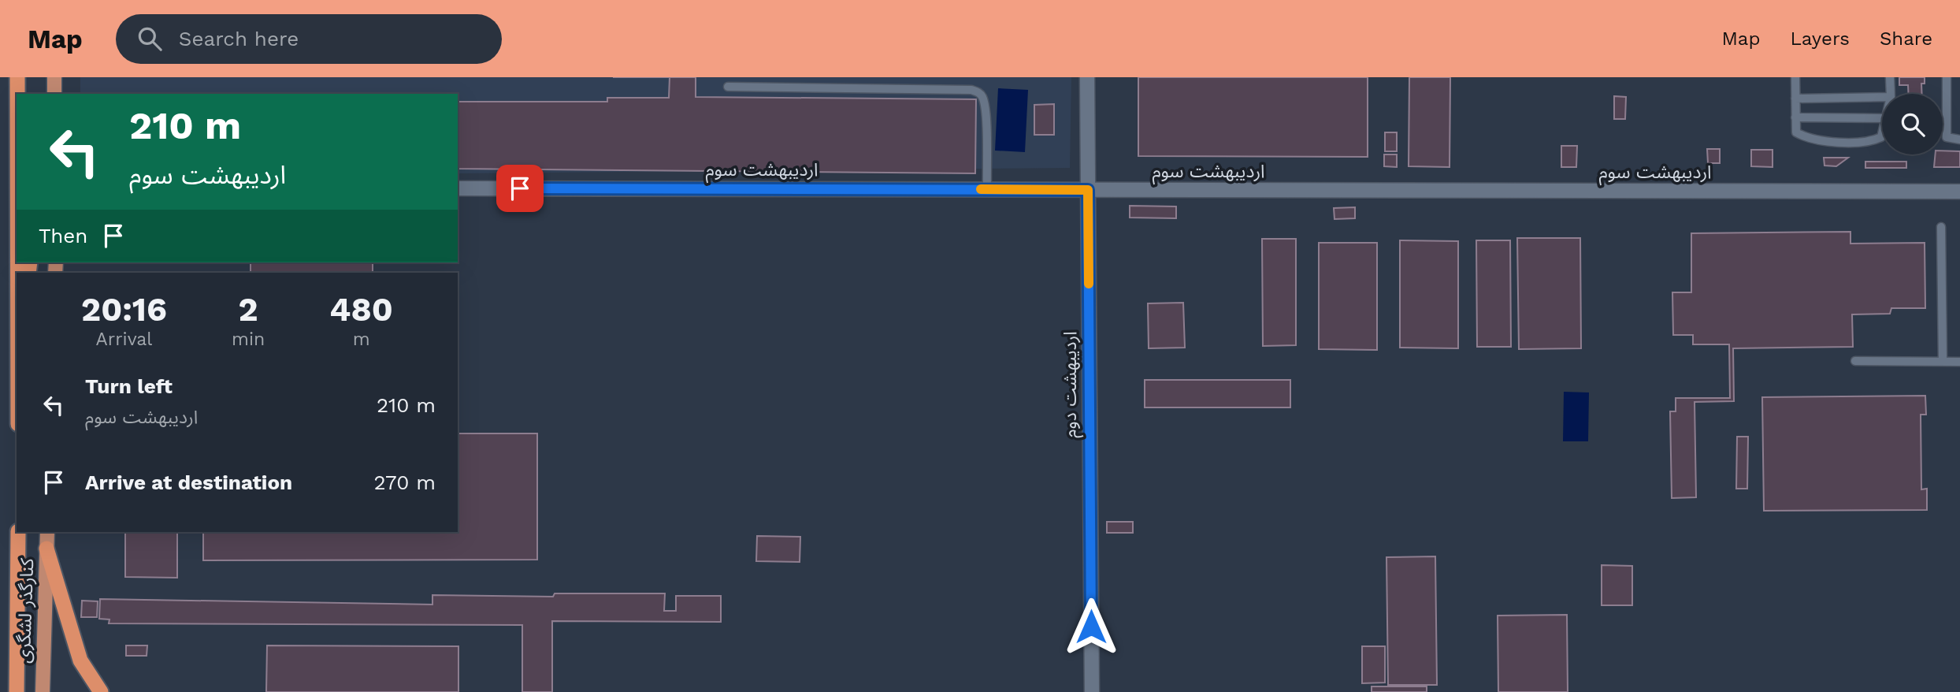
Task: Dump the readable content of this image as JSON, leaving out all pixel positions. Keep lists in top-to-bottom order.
{
  "streets": {
    "main road": ["کنارگذر لشگری"],
    "street": ["اردیبهشت سوم", "اردیبهشت دوم"]
  },
  "crossings": [
    ["اردیبهشت سوم", "اردیبهشت دوم"]
  ],
  "page": {
    "header": "Map",
    "search": "Search here",
    "nav": ["Map", "Layers", "Share"],
    "turn": ["210 m", "اردیبهشت سوم"],
    "then": "Then",
    "eta": [
      "20:16",
      "Arrival",
      "2",
      "min",
      "480",
      "m"
    ],
    "list": [
      {
        "name": "Turn left",
        "note": "اردیبهشت سوم",
        "value": "210 m"
      },
      {
        "name": "Arrive at destination",
        "value": "270 m"
      }
    ]
  }
}
